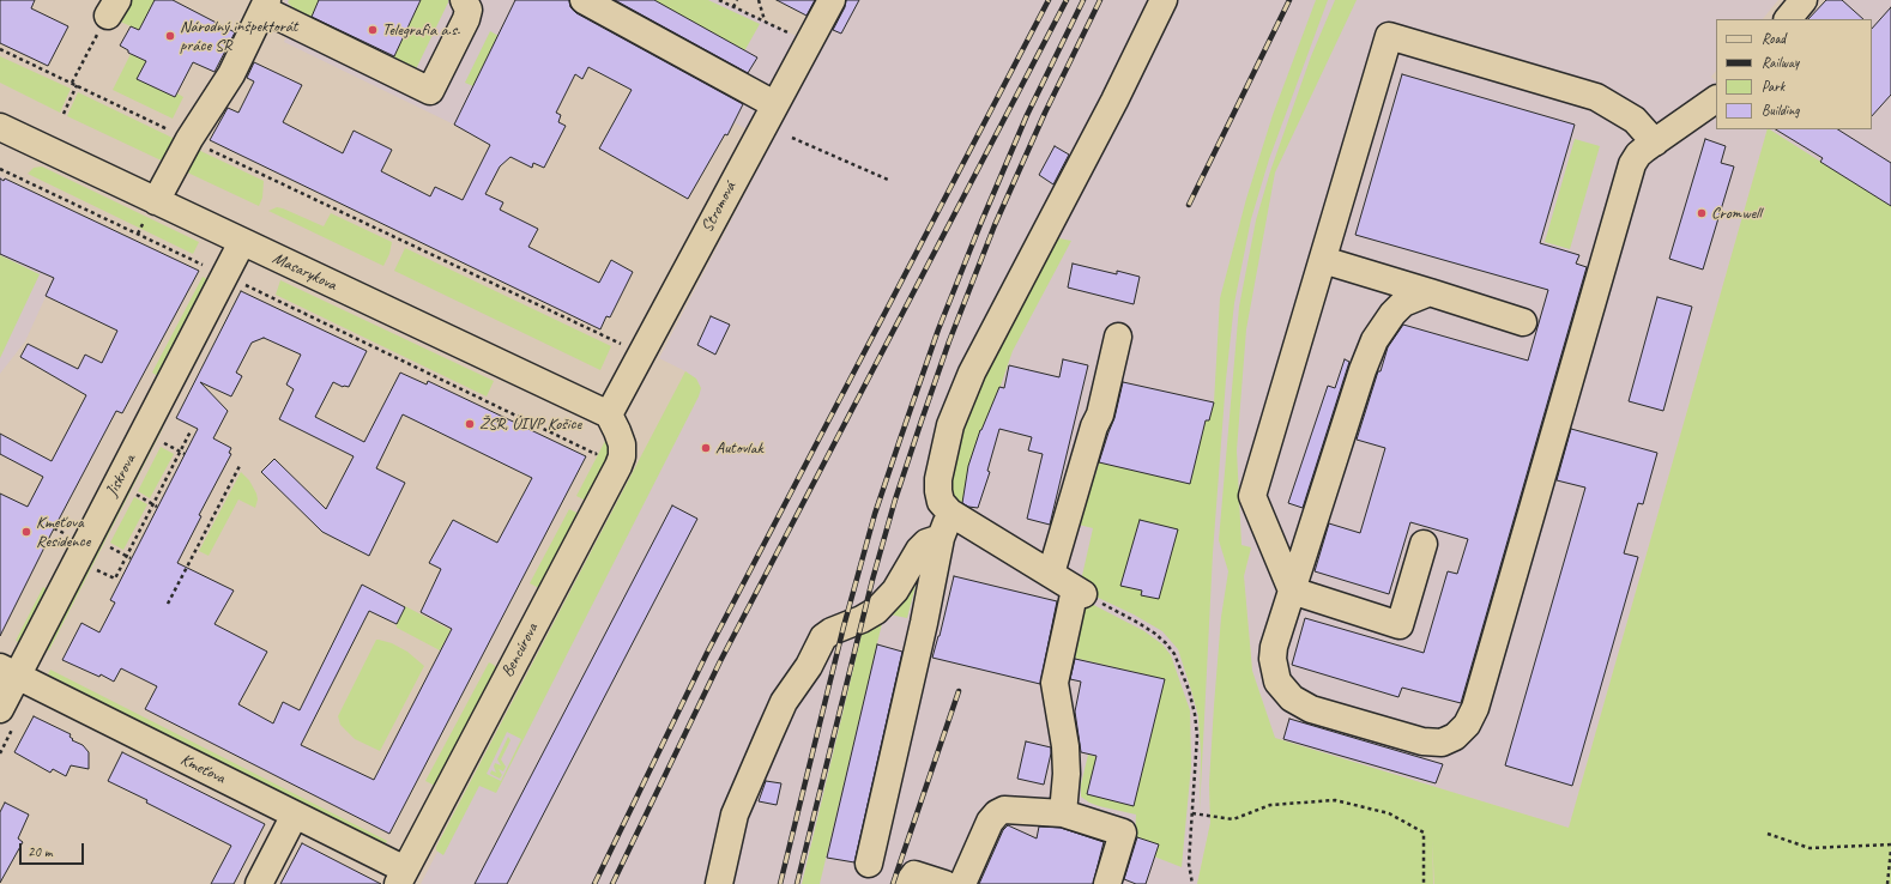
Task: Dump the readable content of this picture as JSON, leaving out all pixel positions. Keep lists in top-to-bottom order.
{
  "streets": {
    "street": [
      "Stromová",
      "Masarykova",
      "Jiskrova",
      "Bencúrova",
      "Kmeťova"
    ]
  },
  "crossings": [
    ["Stromová", "Masarykova"],
    ["Stromová", "Bencúrova"],
    ["Masarykova", "Jiskrova"],
    ["Masarykova", "Bencúrova"],
    ["Jiskrova", "Kmeťova"],
    ["Bencúrova", "Kmeťova"]
  ],
  "places": [
    "Telegrafia a.s.",
    "Národný inšpektorát práce SR",
    "Cromwell",
    "ŽSR, ÚIVP Košice",
    "Autovlak",
    "Kmeťova Residence"
  ],
  "legend": [
    "Road",
    "Railway",
    "Park",
    "Building"
  ],
  "scale_bar": "20 m"
}
